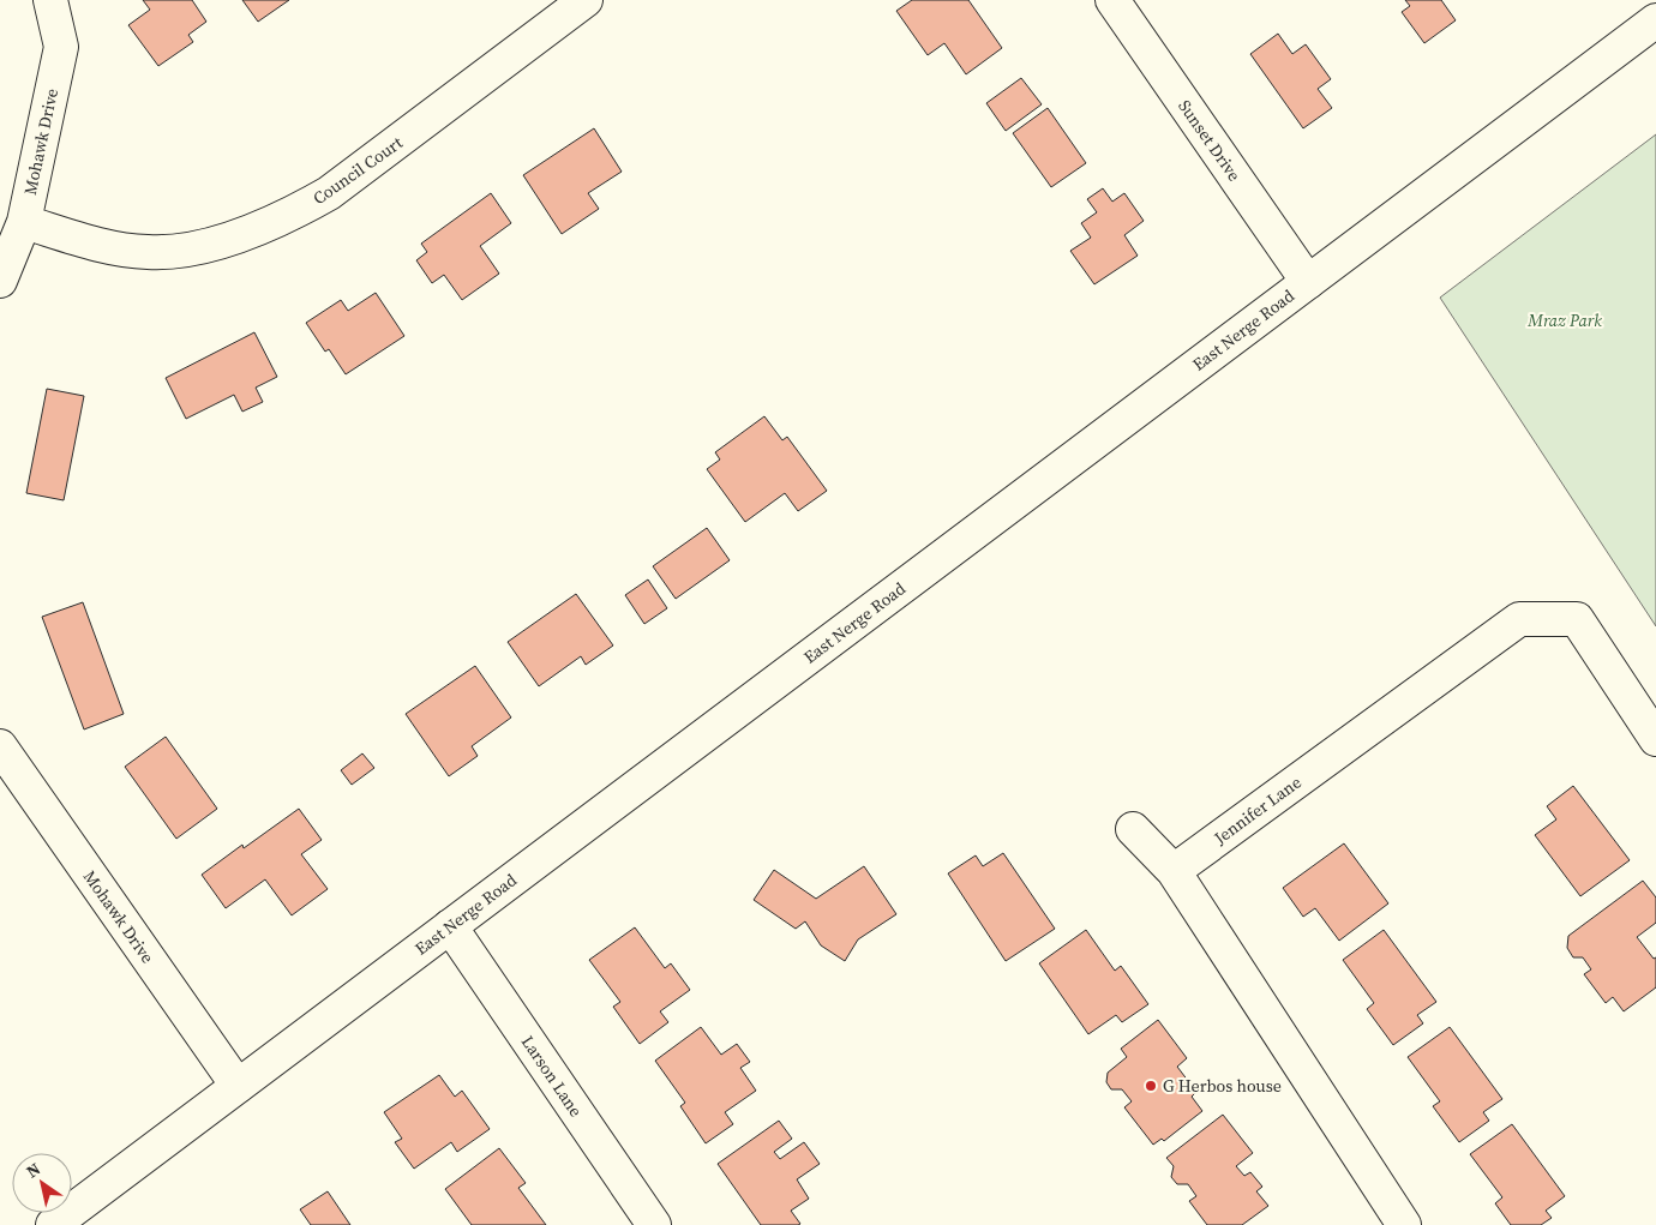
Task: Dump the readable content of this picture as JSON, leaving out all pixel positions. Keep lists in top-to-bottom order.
{
  "streets": {
    "street": [
      "Sunset Drive",
      "Mohawk Drive",
      "Council Court",
      "East Nerge Road",
      "Jennifer Lane",
      "Larson Lane"
    ]
  },
  "crossings": [
    ["Sunset Drive", "East Nerge Road"],
    ["Mohawk Drive", "Council Court"],
    ["Mohawk Drive", "East Nerge Road"],
    ["East Nerge Road", "Larson Lane"]
  ],
  "parks": ["Mraz Park"],
  "places": ["G Herbos house"],
  "north": "top left"
}
